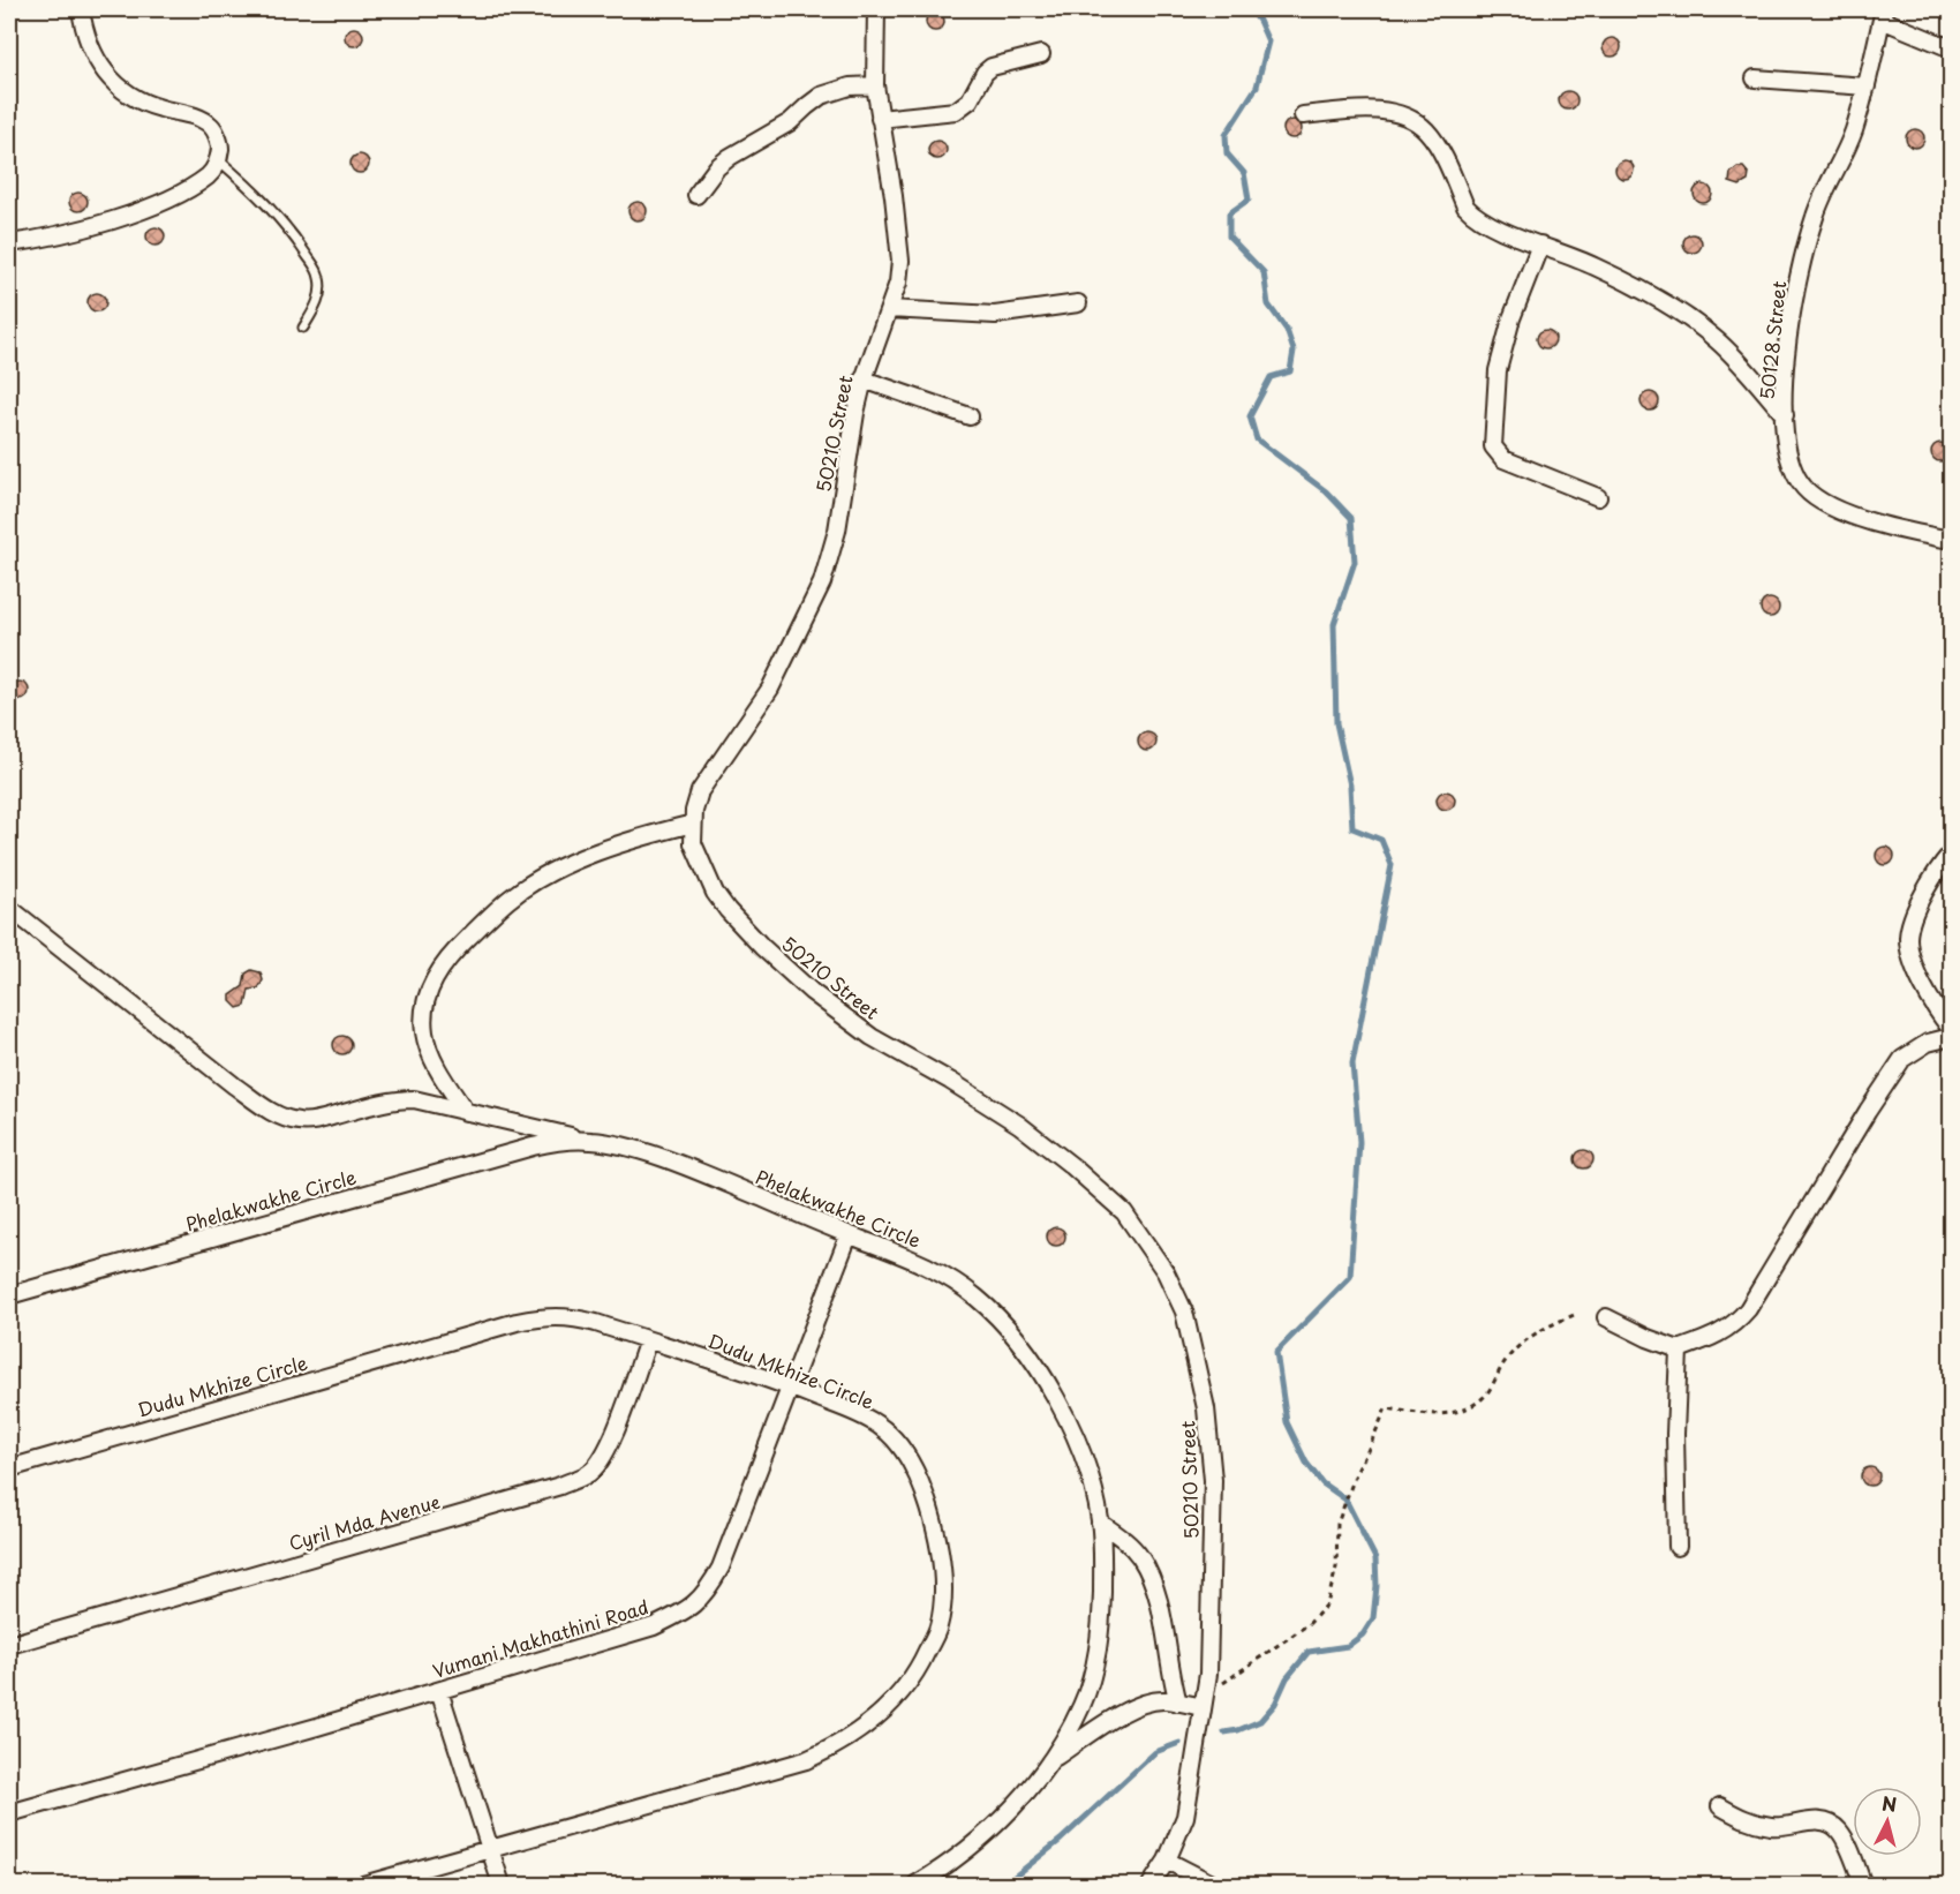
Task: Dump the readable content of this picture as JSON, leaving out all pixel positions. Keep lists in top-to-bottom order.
{
  "streets": {
    "street": [
      "50128 Street",
      "50210 Street",
      "Phelakwakhe Circle",
      "Dudu Mkhize Circle",
      "Cyril Mda Avenue",
      "Vumani Makhathini Road"
    ]
  },
  "crossings": [
    ["Phelakwakhe Circle", "Vumani Makhathini Road"],
    ["Dudu Mkhize Circle", "Cyril Mda Avenue"],
    ["Dudu Mkhize Circle", "Vumani Makhathini Road"]
  ],
  "north": "top"
}
